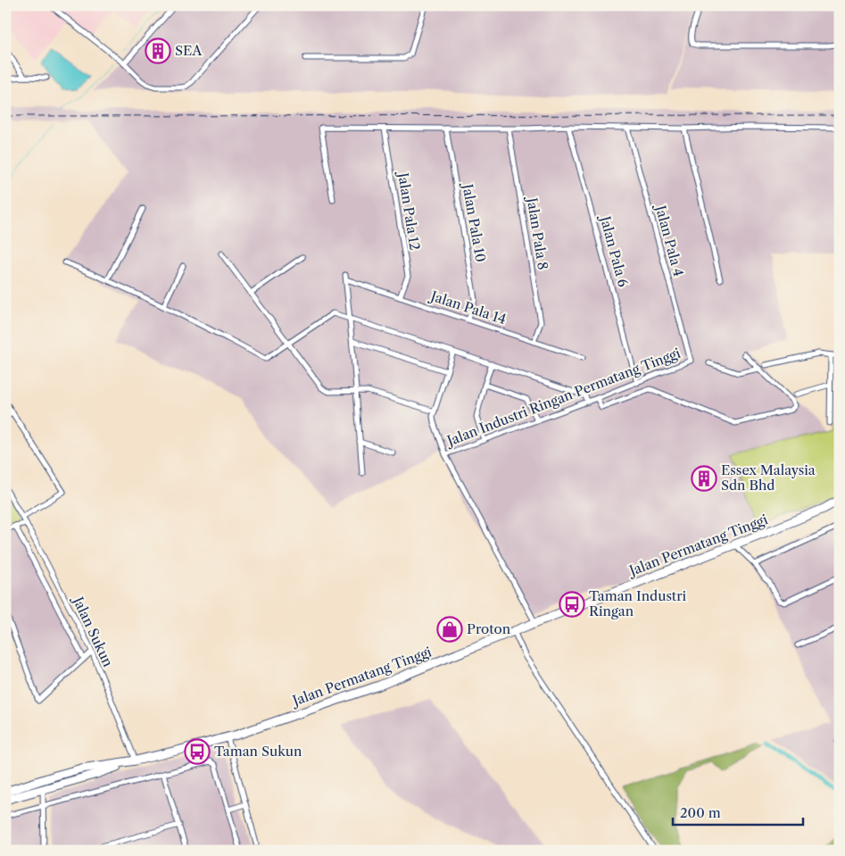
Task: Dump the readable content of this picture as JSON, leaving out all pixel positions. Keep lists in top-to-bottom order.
{
  "streets": {
    "highway": ["Jalan Permatang Tinggi"],
    "street": [
      "Jalan Pala 12",
      "Jalan Pala 10",
      "Jalan Pala 8",
      "Jalan Pala 4",
      "Jalan Pala 6",
      "Jalan Pala 14",
      "Jalan Industri Ringan Permatang Tinggi",
      "Jalan Sukun"
    ]
  },
  "crossings": [
    ["Jalan Pala 12", "Jalan Pala 14"],
    ["Jalan Pala 10", "Jalan Pala 14"],
    ["Jalan Pala 8", "Jalan Pala 14"],
    ["Jalan Pala 4", "Jalan Industri Ringan Permatang Tinggi"],
    ["Jalan Pala 6", "Jalan Industri Ringan Permatang Tinggi"],
    ["Jalan Permatang Tinggi", "Jalan Sukun"]
  ],
  "places": {
    "building": ["SEA", "Essex Malaysia Sdn Bhd"],
    "bus stop": ["Taman Industri Ringan", "Taman Sukun"],
    "shop": ["Proton"]
  },
  "scale_bar": "200 m"
}
